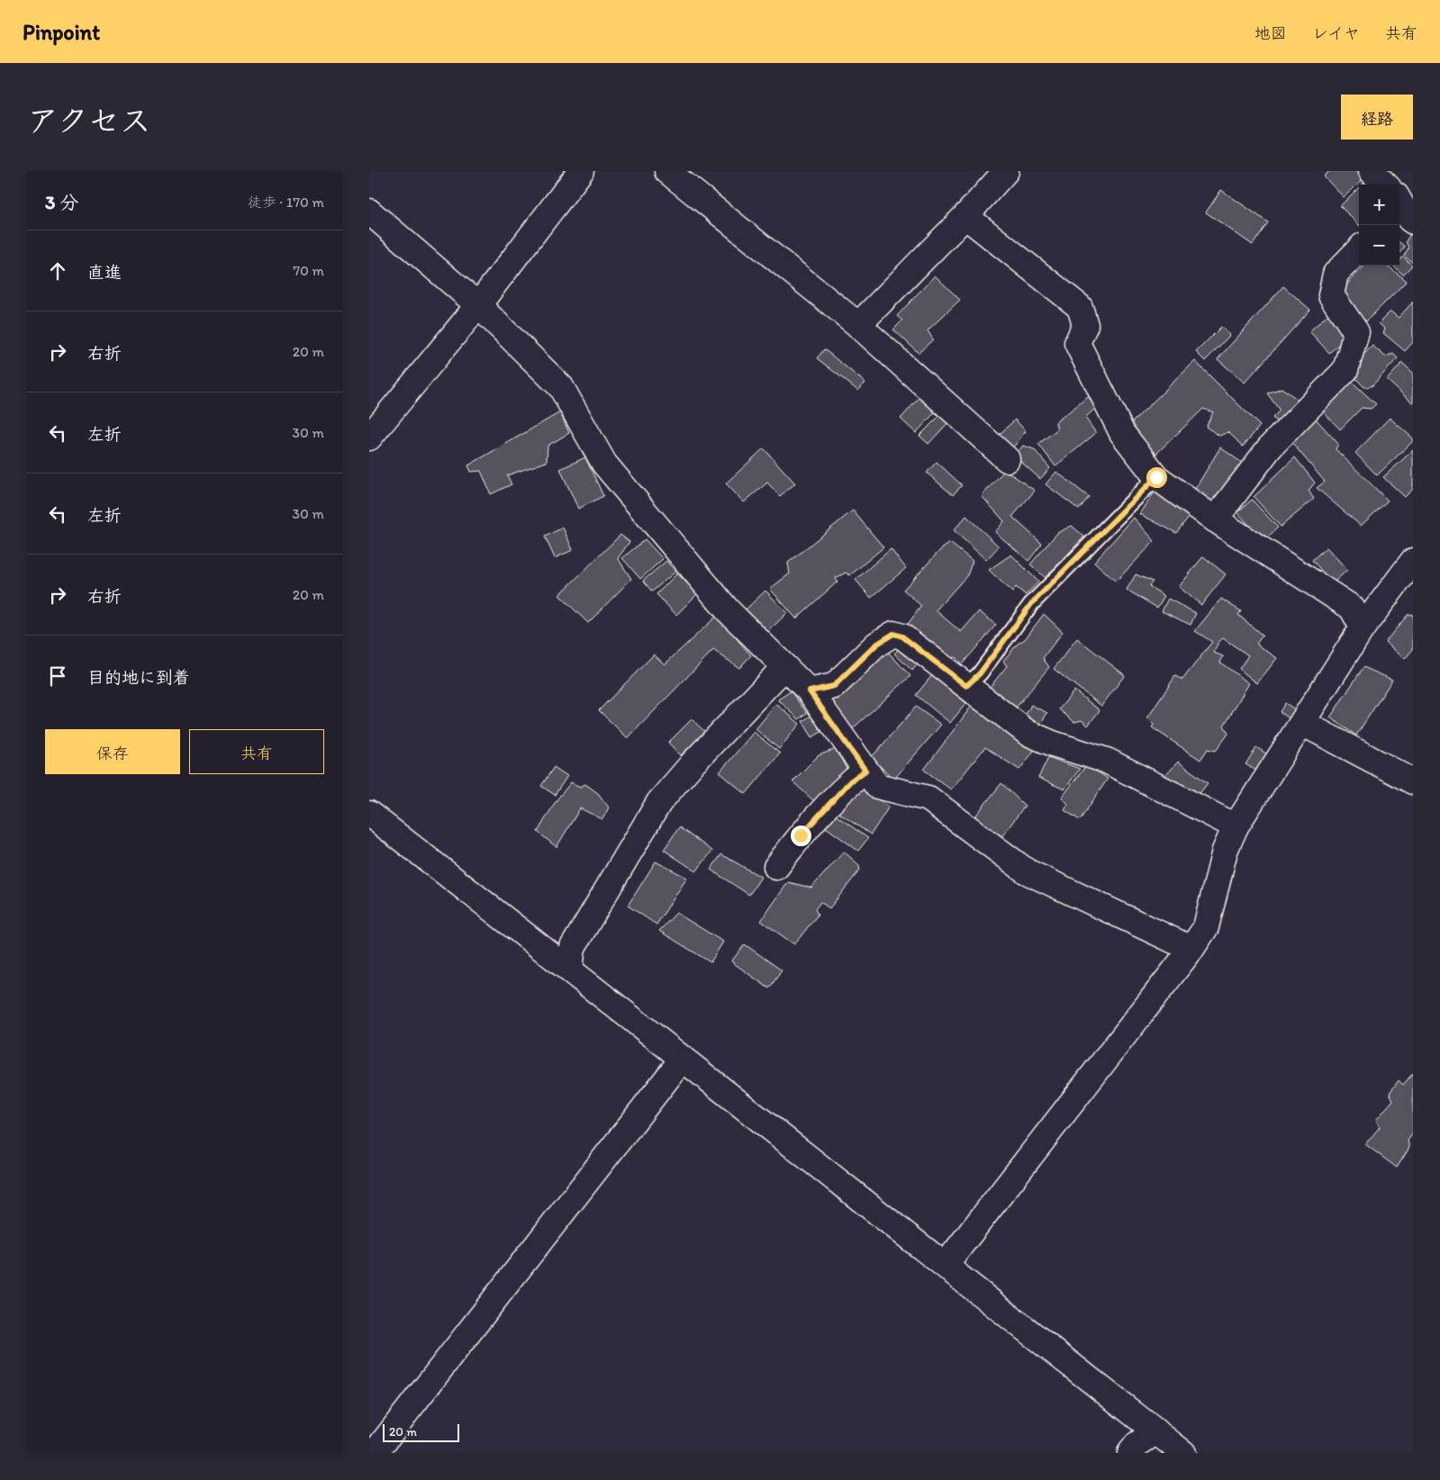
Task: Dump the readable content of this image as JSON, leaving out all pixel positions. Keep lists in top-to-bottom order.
{
  "scale_bar": "20 m",
  "page": {
    "header": "Pinpoint",
    "nav": ["地図", "レイヤ", "共有"],
    "title": "アクセス",
    "buttons": [
      "経路",
      ["保存", "共有"]
    ],
    "heading": ["3 分", "徒歩 · 170 m"],
    "map_buttons": ["+", "−"],
    "list": [
      ["直進", "70 m"],
      ["右折", "20 m"],
      ["左折", "30 m"],
      ["左折", "30 m"],
      ["右折", "20 m"],
      "目的地に到着"
    ],
    "scale": "20 m"
  }
}
